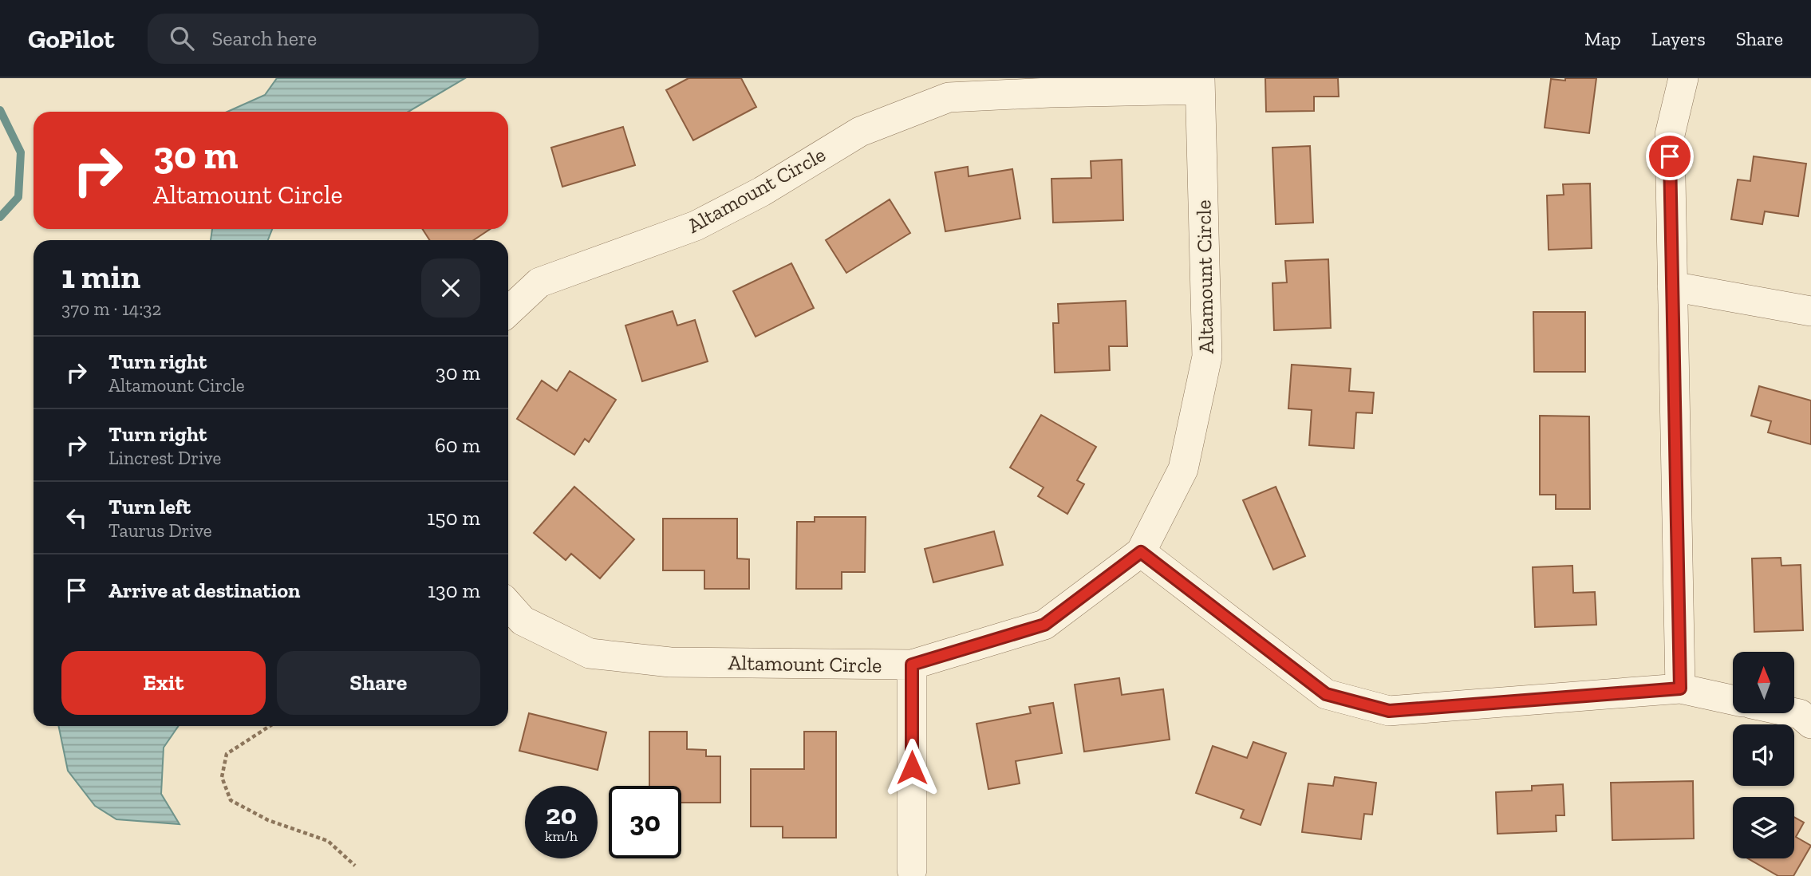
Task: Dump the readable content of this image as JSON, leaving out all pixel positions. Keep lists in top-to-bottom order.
{
  "streets": {
    "street": ["Altamount Circle"]
  },
  "north": "top",
  "page": {
    "header": "GoPilot",
    "search": "Search here",
    "nav": ["Map", "Layers", "Share"],
    "turn": ["30 m", "Altamount Circle"],
    "heading": ["1 min", "370 m · 14:32"],
    "list": [
      {
        "name": "Turn right",
        "note": "Altamount Circle",
        "value": "30 m"
      },
      {
        "name": "Turn right",
        "note": "Lincrest Drive",
        "value": "60 m"
      },
      {
        "name": "Turn left",
        "note": "Taurus Drive",
        "value": "150 m"
      },
      {
        "name": "Arrive at destination",
        "value": "130 m"
      }
    ],
    "buttons": ["Exit", "Share"],
    "speed": "20 km/h",
    "limit": "30"
  }
}
